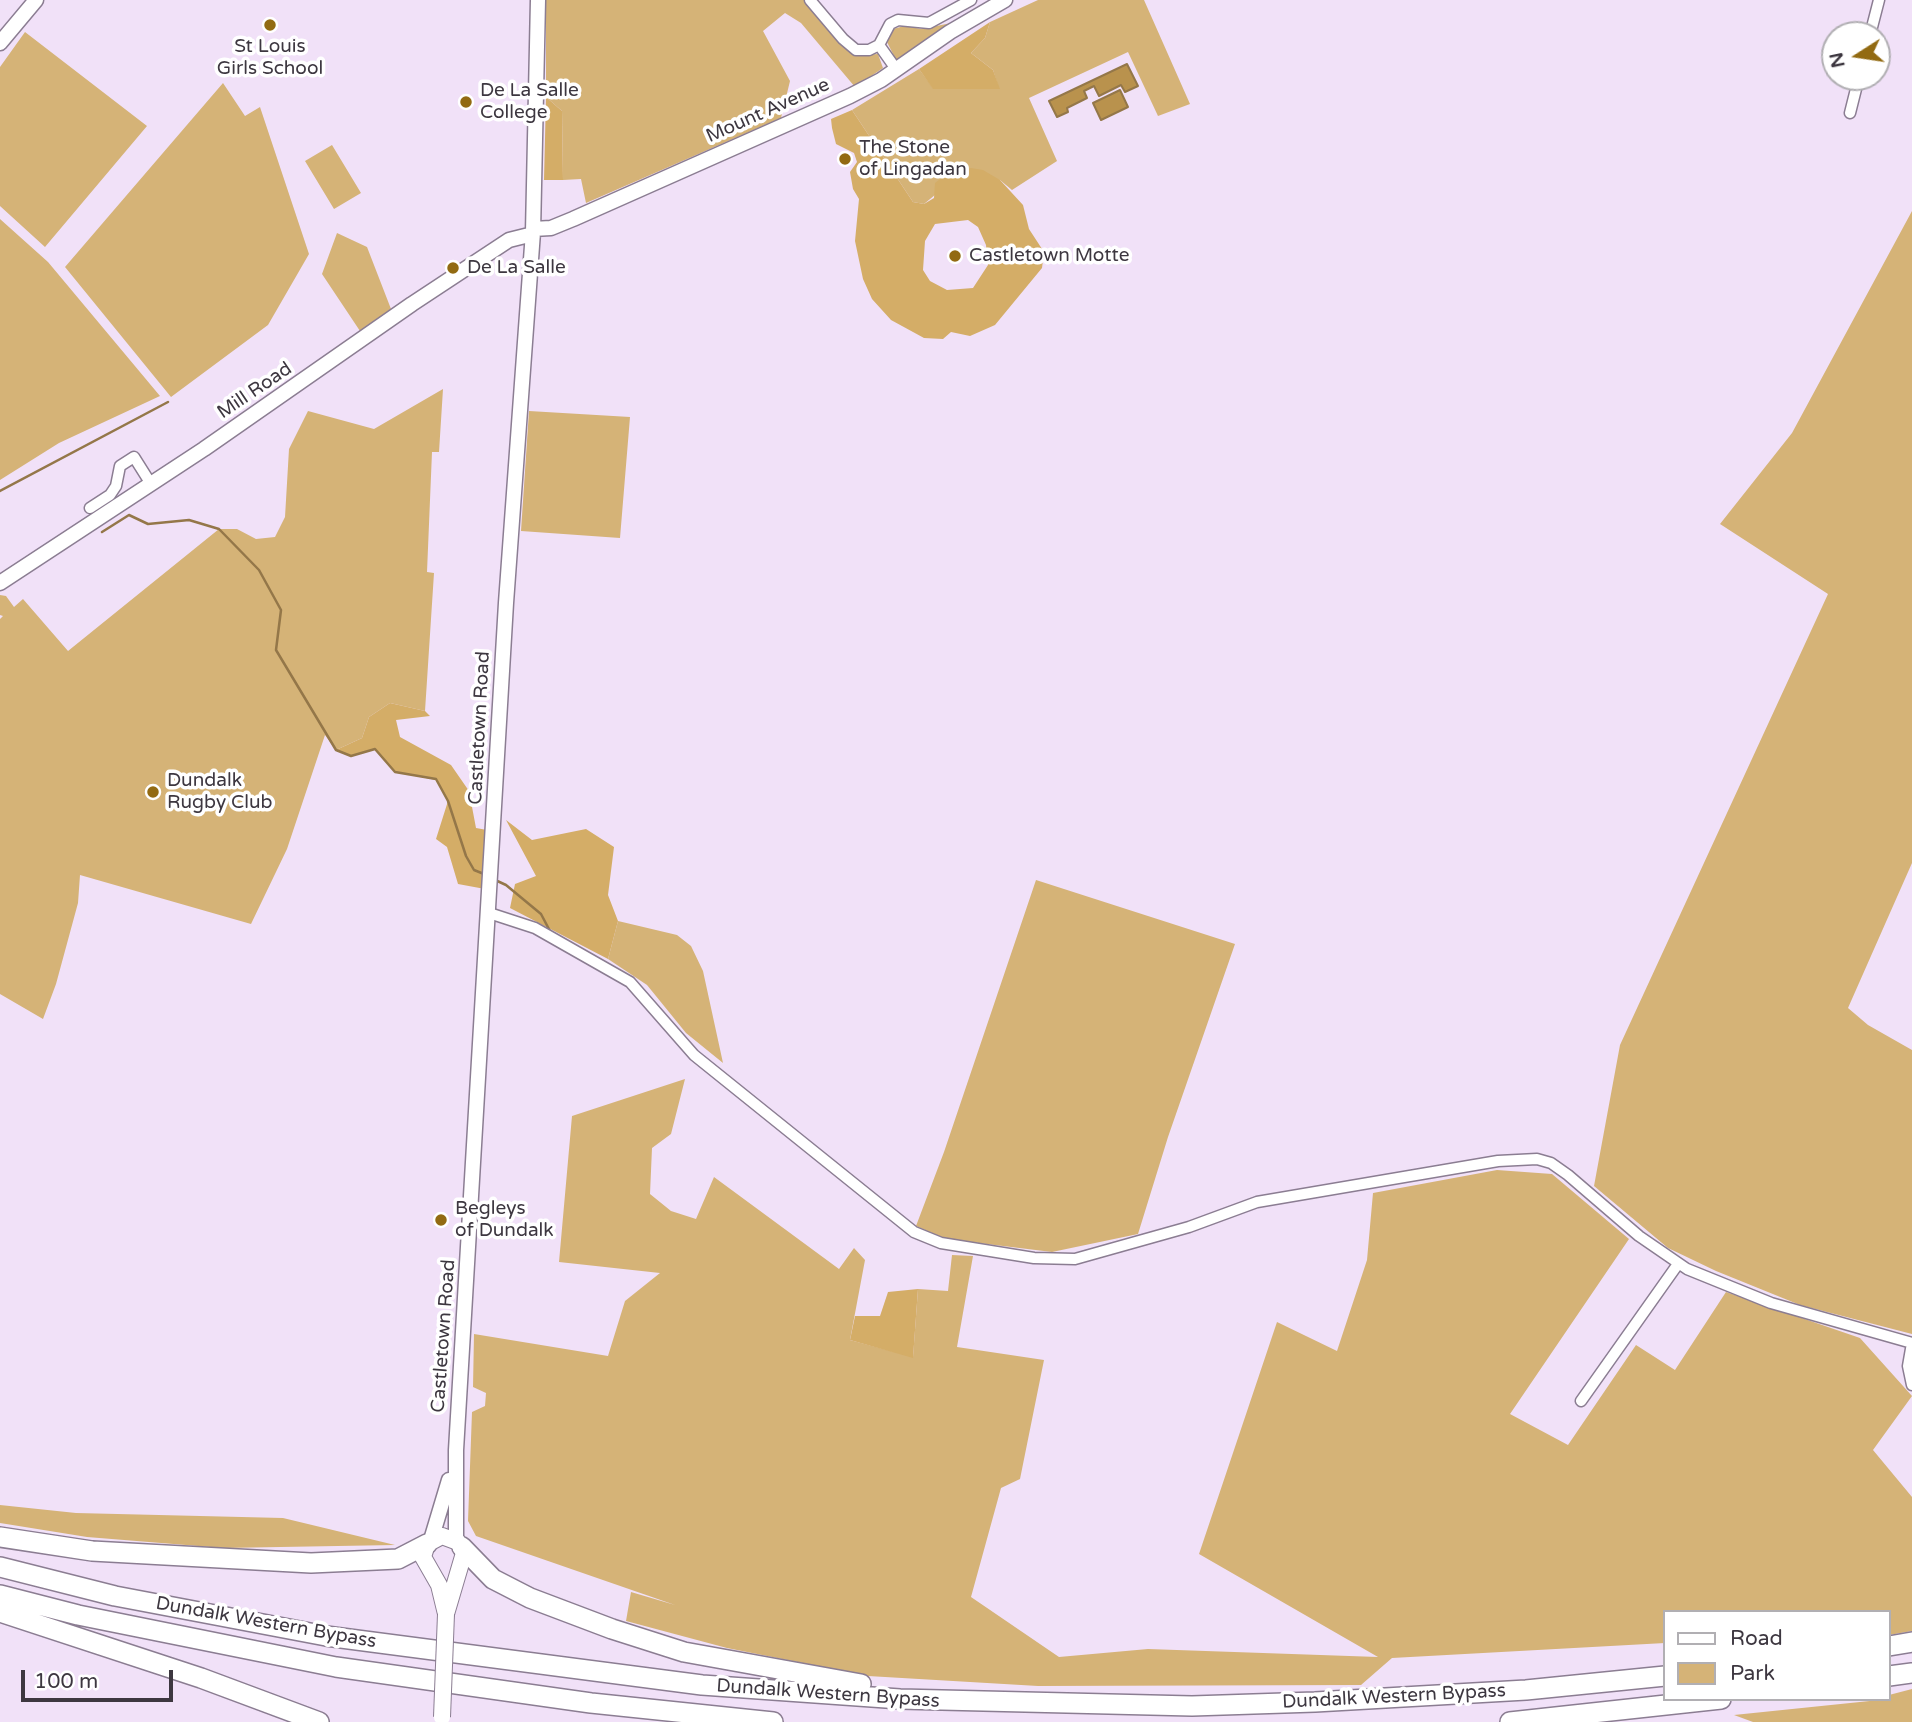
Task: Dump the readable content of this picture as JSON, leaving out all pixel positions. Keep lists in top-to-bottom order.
{
  "streets": {
    "highway": ["Dundalk Western Bypass"],
    "main road": ["Mount Avenue", "Mill Road", "Castletown Road"]
  },
  "crossings": [
    ["Mount Avenue", "Mill Road"],
    ["Mount Avenue", "Castletown Road"],
    ["Mill Road", "Castletown Road"]
  ],
  "places": [
    "St Louis Girls School",
    "De La Salle College",
    "The Stone of Lingadan",
    "Castletown Motte",
    "De La Salle",
    "Dundalk Rugby Club",
    "Begleys of Dundalk"
  ],
  "legend": ["Road", "Park"],
  "scale_bar": "100 m",
  "north": "left"
}
